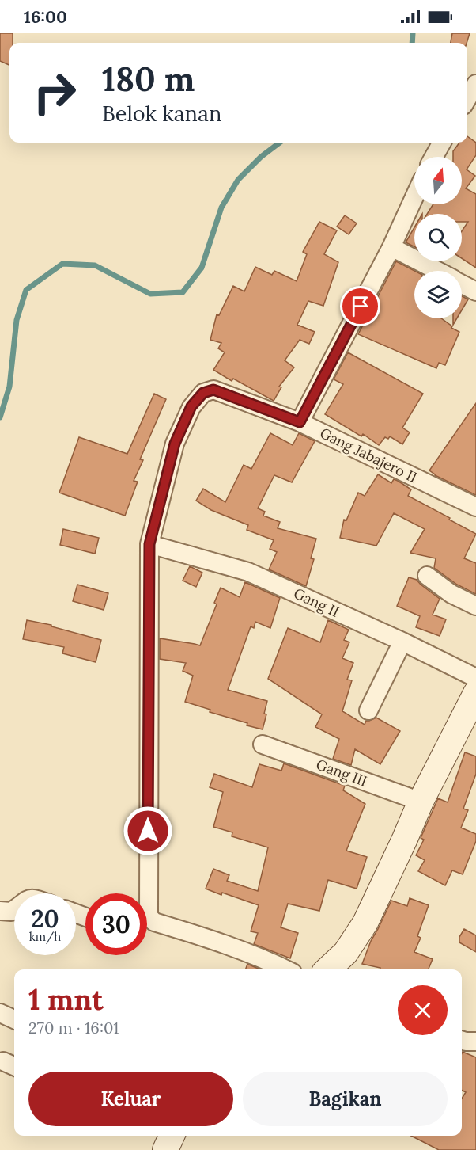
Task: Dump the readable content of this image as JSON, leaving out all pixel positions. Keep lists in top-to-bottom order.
{
  "streets": {
    "street": ["Gang Jabajero II", "Gang II", "Gang III"]
  },
  "crossings": [
    ["Gang Jabajero II", "Gang II"]
  ],
  "north": "top",
  "page": {
    "status": "16:00",
    "turn": ["180 m", "Belok kanan"],
    "speed": "20 km/h",
    "limit": "30",
    "heading": ["1 mnt", "270 m · 16:01"],
    "buttons": ["Keluar", "Bagikan"]
  }
}
